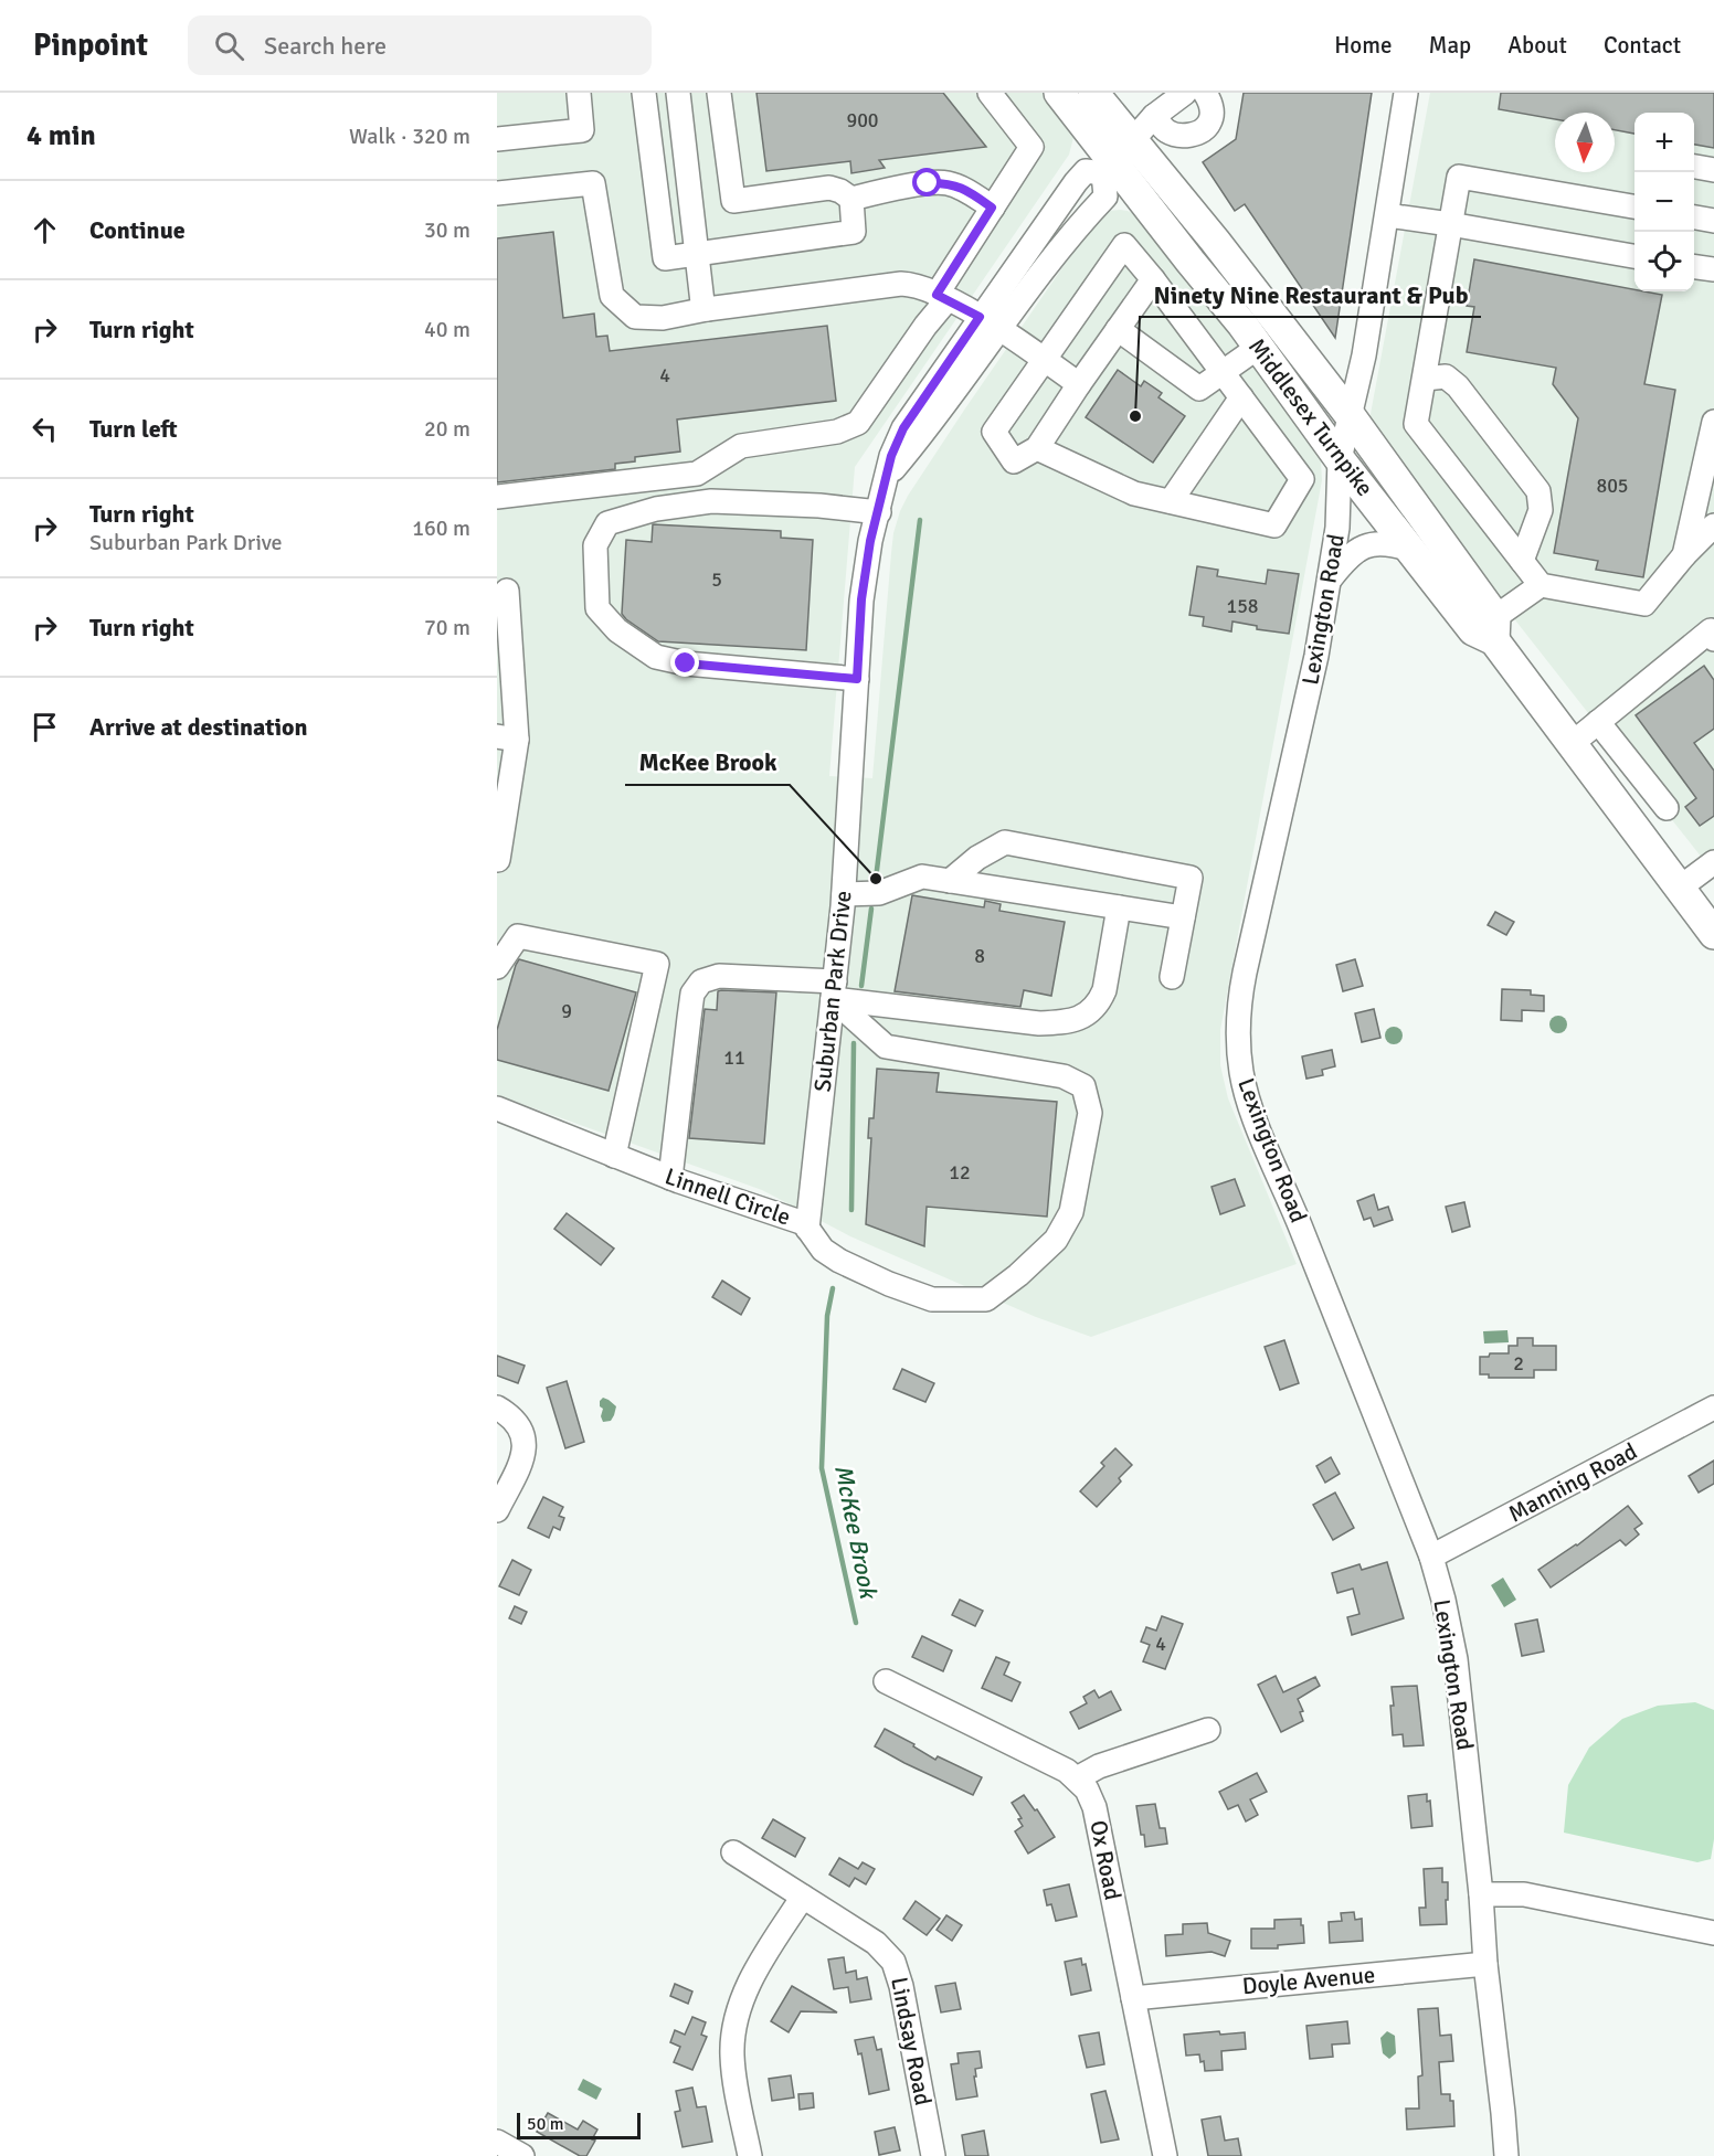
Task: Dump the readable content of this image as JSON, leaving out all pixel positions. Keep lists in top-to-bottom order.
{
  "streets": {
    "main road": ["Middlesex Turnpike"],
    "street": [
      "Lexington Road",
      "Suburban Park Drive",
      "Linnell Circle",
      "Manning Road",
      "Ox Road",
      "Doyle Avenue",
      "Lindsay Road"
    ]
  },
  "crossings": [
    ["Middlesex Turnpike", "Lexington Road"],
    ["Middlesex Turnpike", "Suburban Park Drive"],
    ["Lexington Road", "Manning Road"],
    ["Lexington Road", "Doyle Avenue"],
    ["Suburban Park Drive", "Linnell Circle"],
    ["Ox Road", "Doyle Avenue"]
  ],
  "water": ["McKee Brook"],
  "places": ["Ninety Nine Restaurant & Pub", "McKee Brook"],
  "house_numbers": [
    "900",
    "4",
    "805",
    "5",
    "158",
    "8",
    "9",
    "11",
    "12",
    "2",
    "4"
  ],
  "scale_bar": "50 m",
  "north": "bottom",
  "page": {
    "header": "Pinpoint",
    "search": "Search here",
    "nav": [
      "Home",
      "Map",
      "About",
      "Contact"
    ],
    "heading": ["4 min", "Walk · 320 m"],
    "map_buttons": ["+", "−"],
    "list": [
      ["Continue", "30 m"],
      ["Turn right", "40 m"],
      ["Turn left", "20 m"],
      ["Turn right", "Suburban Park Drive", "160 m"],
      ["Turn right", "70 m"],
      "Arrive at destination"
    ],
    "scale": "50 m"
  }
}
